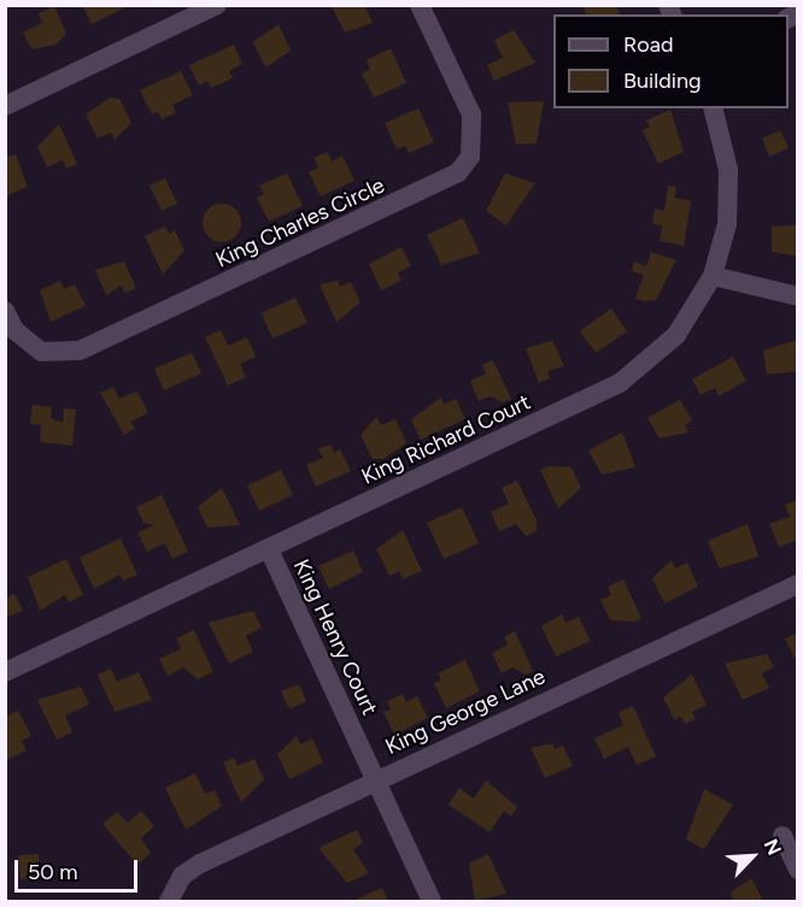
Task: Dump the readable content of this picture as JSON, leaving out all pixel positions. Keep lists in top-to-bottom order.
{
  "streets": {
    "street": [
      "King Charles Circle",
      "King Richard Court",
      "King Henry Court",
      "King George Lane"
    ]
  },
  "crossings": [
    ["King Richard Court", "King Henry Court"],
    ["King Henry Court", "King George Lane"]
  ],
  "legend": ["Road", "Building"],
  "scale_bar": "50 m",
  "north": "top right"
}
